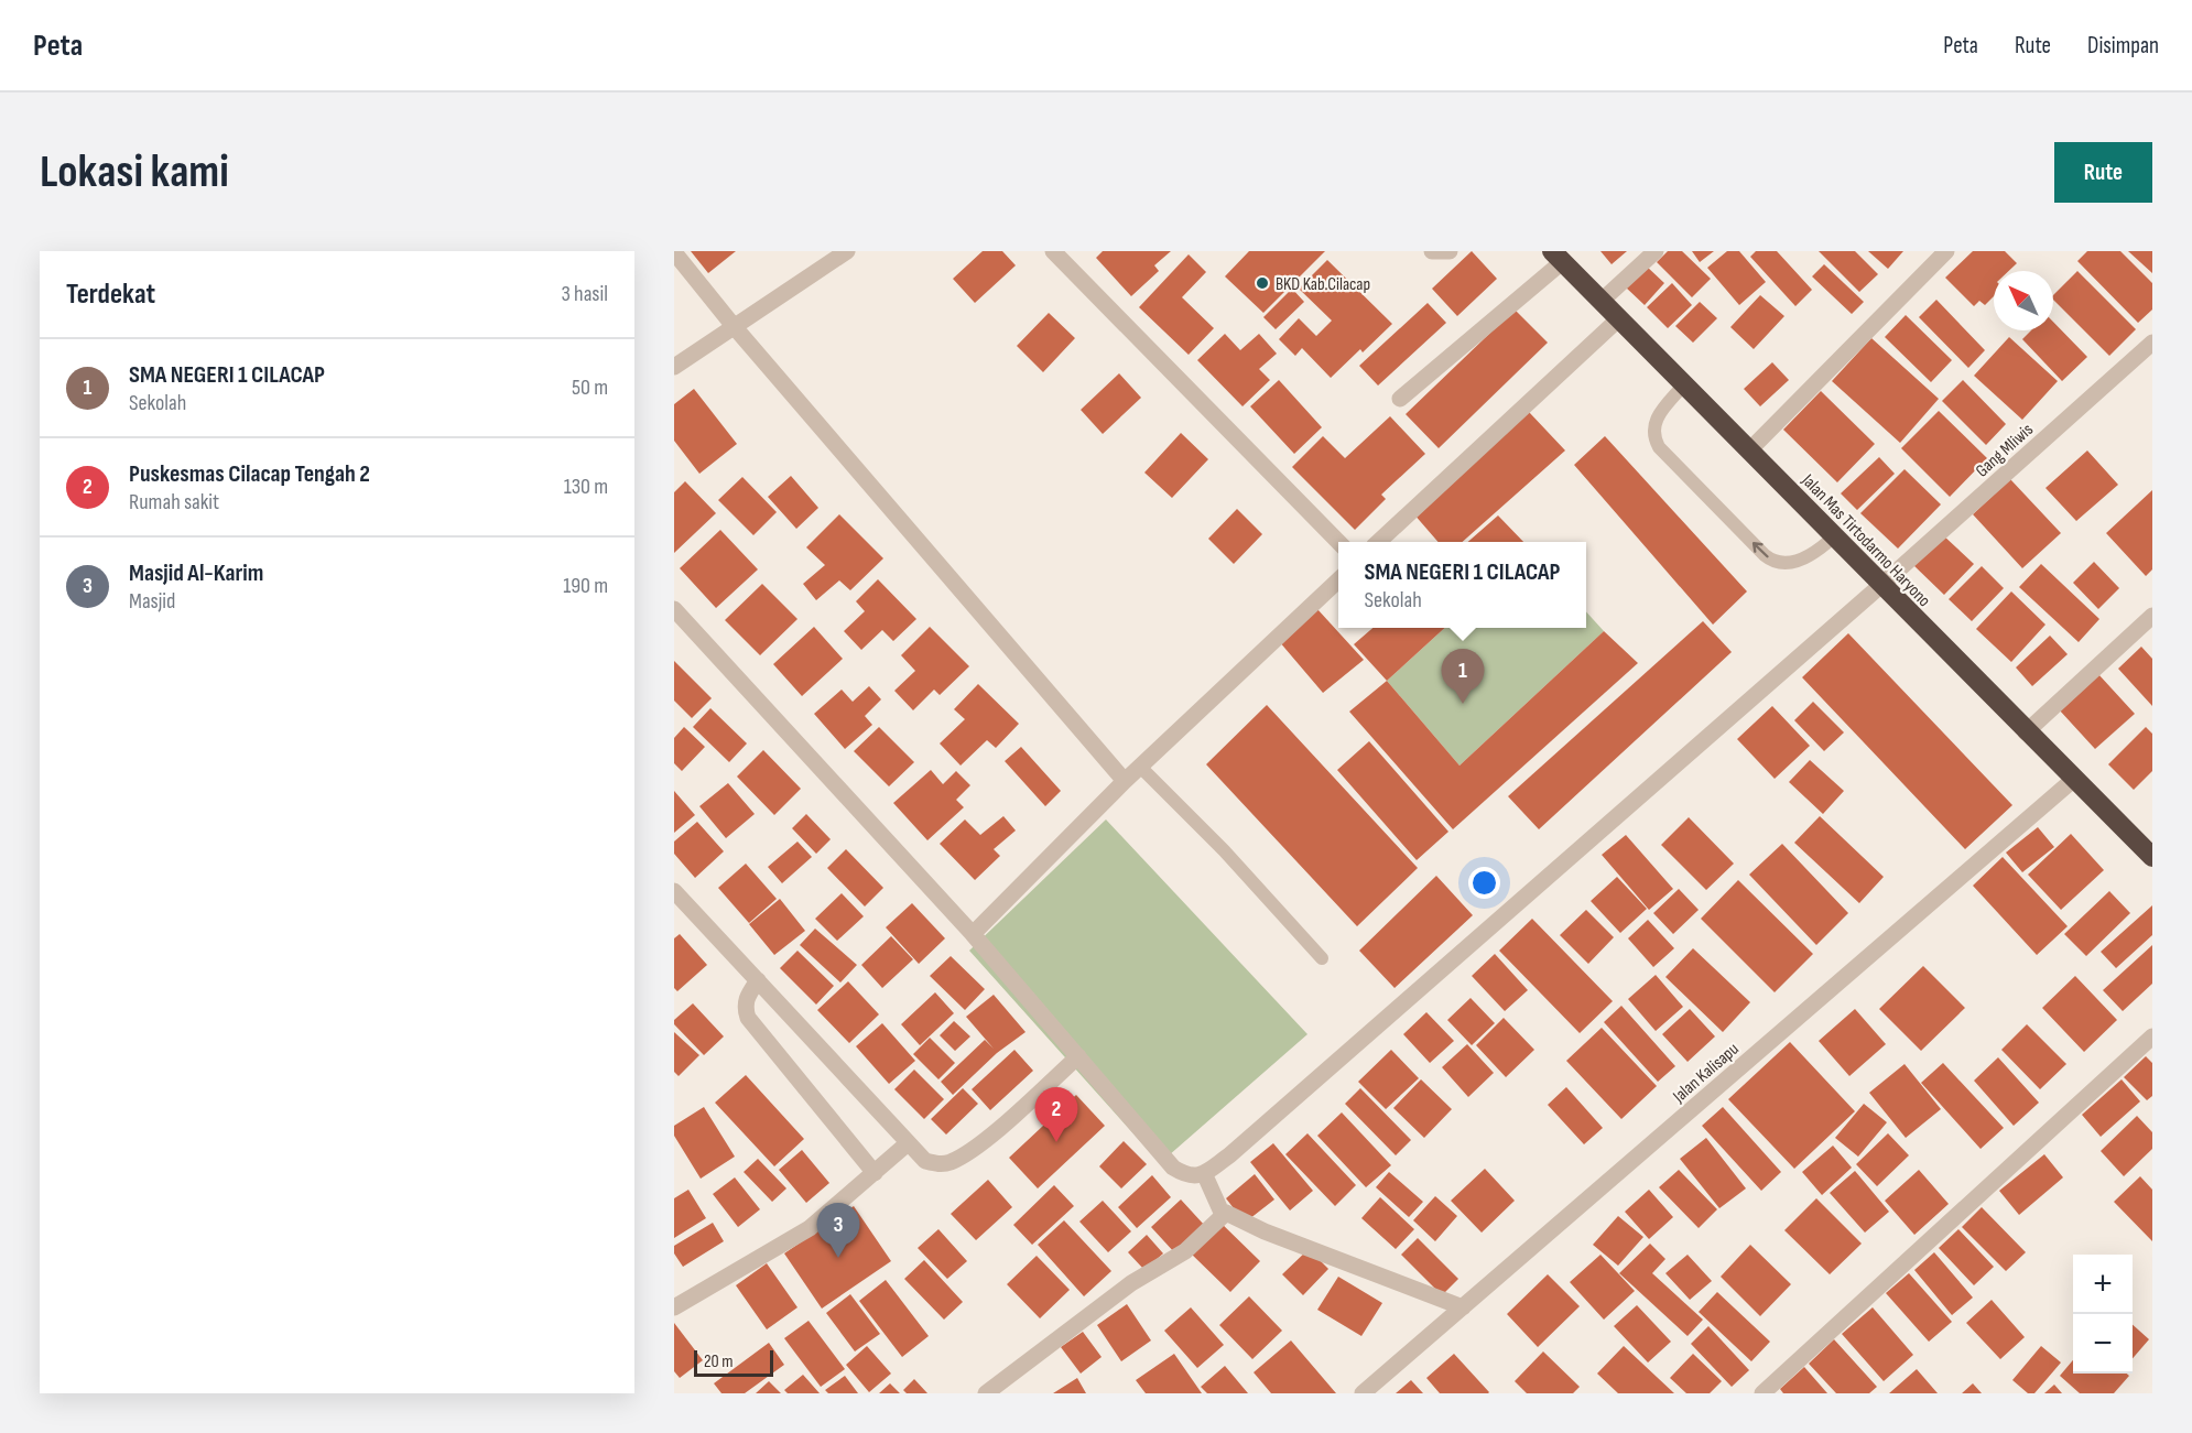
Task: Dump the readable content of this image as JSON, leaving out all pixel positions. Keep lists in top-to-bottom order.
{
  "streets": {
    "highway": ["Jalan Mas Tirtodarmo Haryono"],
    "street": ["Gang Mliwis", "Jalan Kalisapu"]
  },
  "crossings": [
    ["Gang Mliwis", "Jalan Mas Tirtodarmo Haryono"],
    ["Jalan Mas Tirtodarmo Haryono", "Jalan Kalisapu"]
  ],
  "places": ["BKD Kab.Cilacap"],
  "scale_bar": "20 m",
  "north": "top left",
  "page": {
    "header": "Peta",
    "nav": ["Peta", "Rute", "Disimpan"],
    "buttons": "Rute",
    "title": "Lokasi kami",
    "heading": ["Terdekat", "3 hasil"],
    "list": [
      {
        "mark": "1",
        "name": "SMA NEGERI 1 CILACAP",
        "note": "Sekolah",
        "value": "50 m"
      },
      {
        "mark": "2",
        "name": "Puskesmas Cilacap Tengah 2",
        "note": "Rumah sakit",
        "value": "130 m"
      },
      {
        "mark": "3",
        "name": "Masjid Al-Karim",
        "note": "Masjid",
        "value": "190 m"
      }
    ],
    "popup": ["SMA NEGERI 1 CILACAP", "Sekolah"],
    "pins": ["1", "2", "3"],
    "map_buttons": ["+", "−"],
    "scale": "20 m"
  }
}
